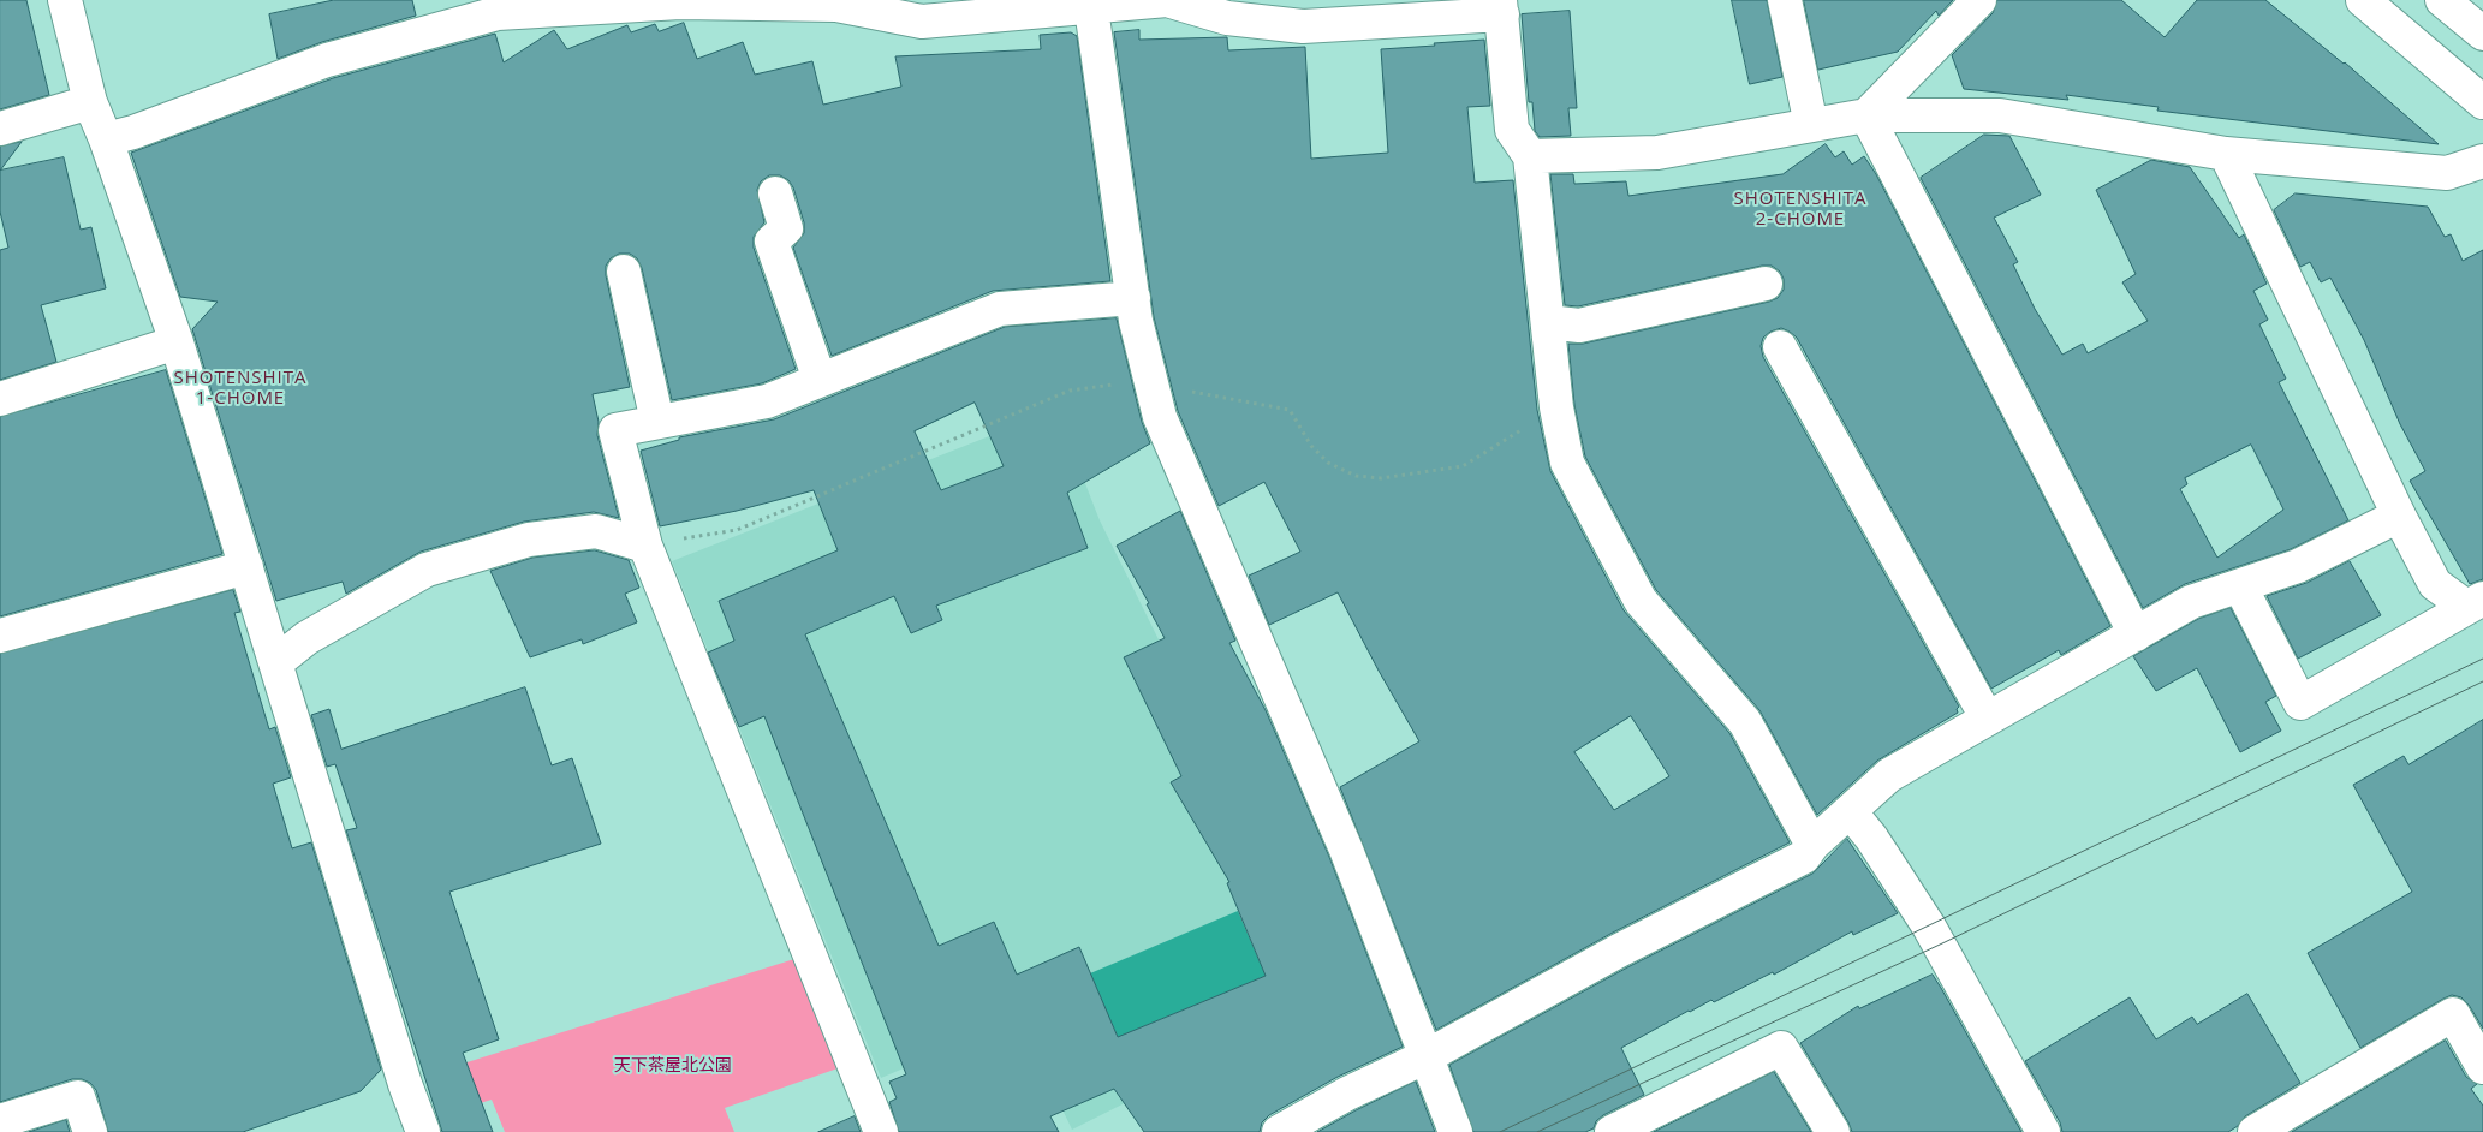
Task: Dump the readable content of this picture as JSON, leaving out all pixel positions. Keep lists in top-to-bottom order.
{
  "districts": ["SHOTENSHITA 2-CHOME", "SHOTENSHITA 1-CHOME"],
  "parks": ["天下茶屋北公園"]
}
